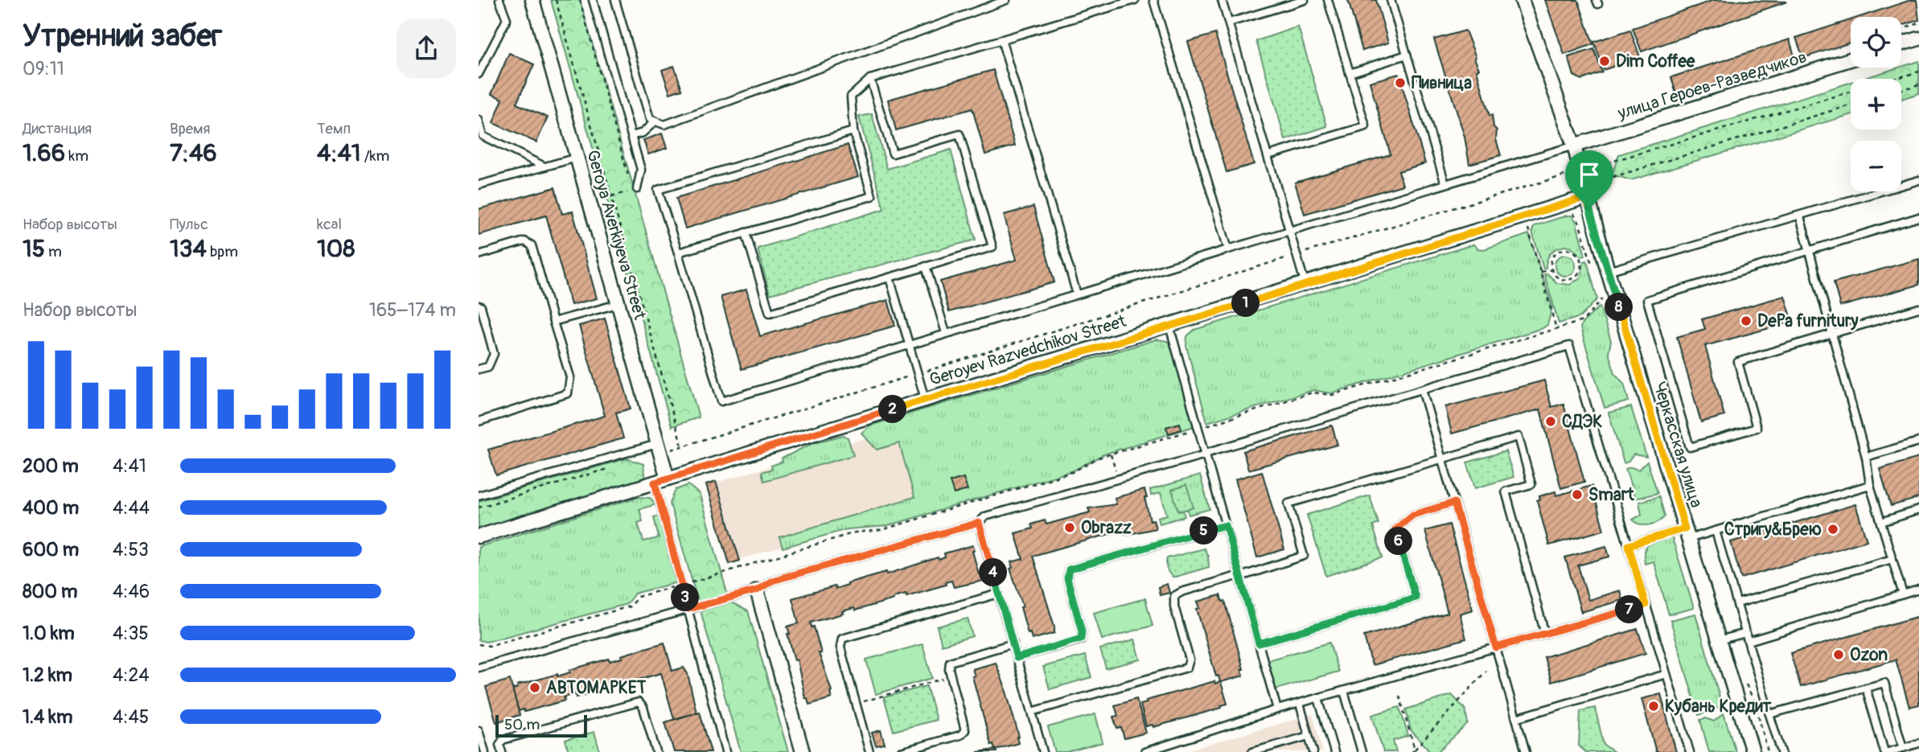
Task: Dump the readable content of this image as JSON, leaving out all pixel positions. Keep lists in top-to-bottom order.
{
  "streets": {
    "street": [
      "улица Героев-Разведчиков",
      "Geroya Averkiyeva Street",
      "Geroyev Razvedchikov Street",
      "Черкасская улица"
    ]
  },
  "crossings": [
    ["улица Героев-Разведчиков", "Черкасская улица"],
    ["Geroya Averkiyeva Street", "Geroyev Razvedchikov Street"],
    ["Geroyev Razvedchikov Street", "Черкасская улица"]
  ],
  "places": [
    "Dim Coffee",
    "Пивница",
    "DePa furnitury",
    "СДЭК",
    "Smart",
    "Obrazz",
    "Стригу&Брею",
    "Ozon",
    "АВТОМАРКЕТ",
    "Кубань Кредит"
  ],
  "scale_bar": "50 m",
  "page": {
    "heading": ["Утренний забег", "09:11"],
    "map_buttons": ["+", "−"],
    "stats": [
      ["Дистанция", "1.66 km"],
      ["Время", "7:46"],
      ["Темп", "4:41 /km"],
      ["Набор высоты", "15 m"],
      ["Пульс", "134 bpm"],
      ["kcal", "108"]
    ],
    "chart": ["Набор высоты", "165–174 m"],
    "pins": [
      "1",
      "8",
      "2",
      "5",
      "6",
      "4",
      "3",
      "7"
    ],
    "list": [
      {
        "name": "200 m",
        "note": "4:41"
      },
      {
        "name": "400 m",
        "note": "4:44"
      },
      {
        "name": "600 m",
        "note": "4:53"
      },
      {
        "name": "800 m",
        "note": "4:46"
      },
      {
        "name": "1.0 km",
        "note": "4:35"
      },
      {
        "name": "1.2 km",
        "note": "4:24"
      },
      {
        "name": "1.4 km",
        "note": "4:45"
      }
    ],
    "scale": "50 m"
  }
}
